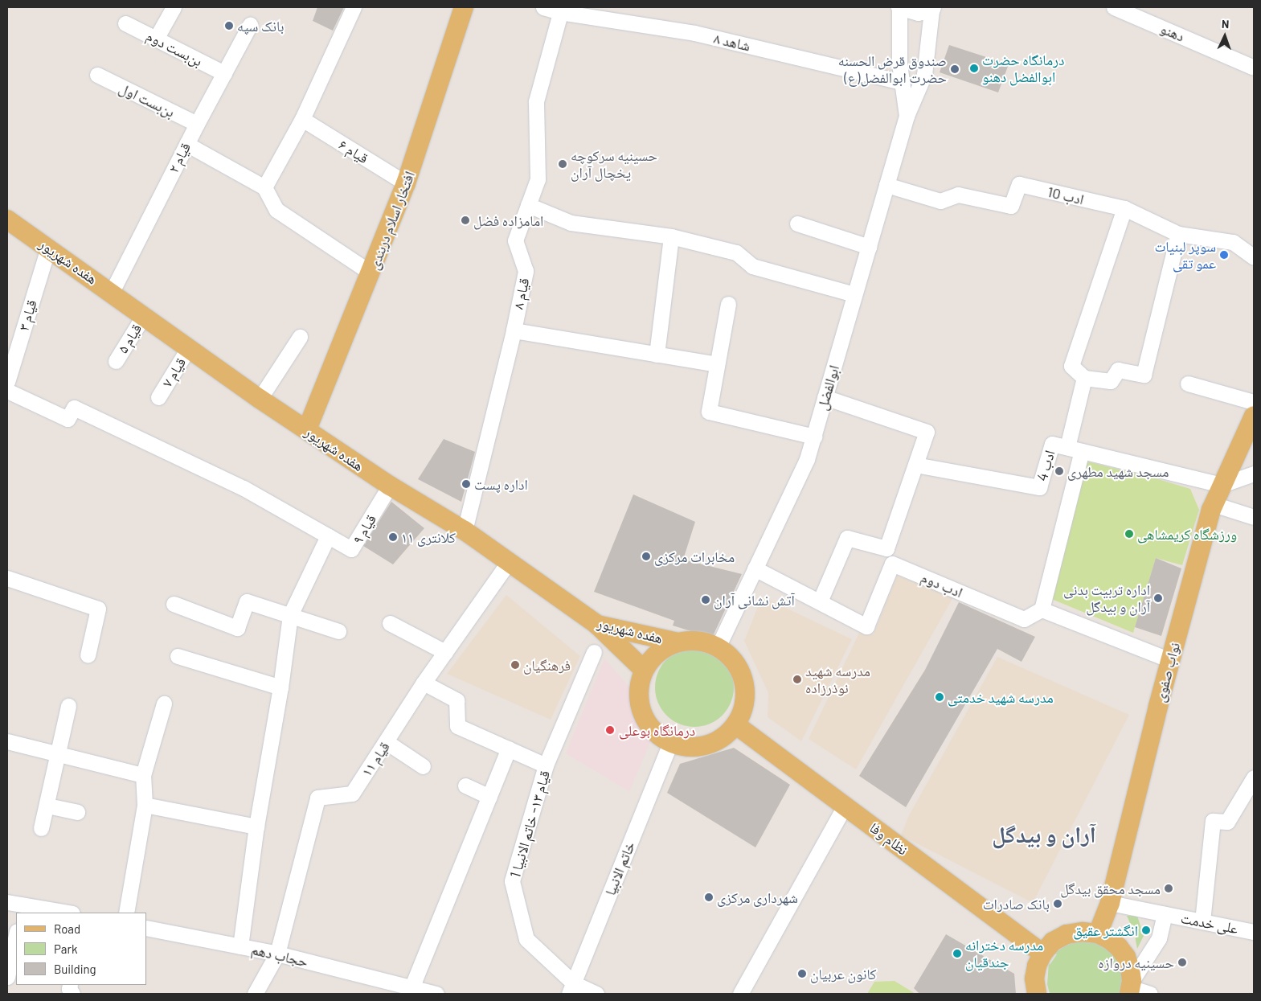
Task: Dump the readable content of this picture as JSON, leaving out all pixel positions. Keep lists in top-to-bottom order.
{
  "streets": {
    "main road": [
      "افتخار اسلام دربندی",
      "هفده شهریور",
      "نواب صفوی",
      "نظام وفا"
    ],
    "street": [
      "دهنو",
      "شاهد ۸",
      "بن‌بست دوم",
      "بن‌بست اول",
      "قیام ۶",
      "قیام ۲",
      "ادب 10",
      "قیام ۸",
      "قیام ۳",
      "قیام ۵",
      "قیام ۷",
      "ابوالفضل",
      "ادب 4",
      "قیام ۹",
      "ادب دوم",
      "قیام ۱۱",
      "قیام ۱۳- خاتم الانبیا 1",
      "خاتم الانبیا",
      "علی خدمت",
      "حجاب دهم"
    ]
  },
  "crossings": [
    ["شاهد ۸", "قیام ۸"],
    ["بن‌بست دوم", "قیام ۲"],
    ["بن‌بست اول", "قیام ۲"],
    ["قیام ۶", "افتخار اسلام دربندی"],
    ["قیام ۲", "هفده شهریور"],
    ["ادب 10", "ابوالفضل"],
    ["افتخار اسلام دربندی", "هفده شهریور"],
    ["هفده شهریور", "قیام ۸"],
    ["هفده شهریور", "قیام ۳"],
    ["هفده شهریور", "قیام ۵"],
    ["هفده شهریور", "قیام ۷"],
    ["هفده شهریور", "ابوالفضل"],
    ["هفده شهریور", "قیام ۹"],
    ["هفده شهریور", "قیام ۱۱"],
    ["هفده شهریور", "نظام وفا"],
    ["هفده شهریور", "خاتم الانبیا"],
    ["ابوالفضل", "نظام وفا"],
    ["ابوالفضل", "خاتم الانبیا"],
    ["ادب 4", "نواب صفوی"],
    ["نواب صفوی", "علی خدمت"],
    ["قیام ۱۱", "حجاب دهم"],
    ["قیام ۱۳- خاتم الانبیا 1", "خاتم الانبیا"],
    ["نظام وفا", "خاتم الانبیا"]
  ],
  "districts": ["آران و بیدگل"],
  "places": [
    "بانک سپه",
    "درمانگاه حضرت ابوالفضل دهنو",
    "صندوق قرض الحسنه حضرت ابوالفضل(ع)",
    "حسینیه سرکوچه یخچال آران",
    "امامزاده فضل",
    "سوپر لبنیات عمو تقی",
    "مسجد شهید مطهری",
    "اداره پست",
    "ورزشگاه کریمشاهی",
    "کلانتری ۱۱",
    "مخابرات مرکزی",
    "اداره تربیت بدنی آران و بیدگل",
    "آتش نشانی آران",
    "فرهنگیان",
    "مدرسه شهید نوذرزاده",
    "مدرسه شهید خدمتی",
    "درمانگاه بوعلی",
    "مسجد محقق بیدگل",
    "شهرداری مرکزی",
    "بانک صادرات",
    "انگشتر عقیق",
    "مدرسه دخترانه جندقیان",
    "حسینیه دروازه",
    "کانون عربیان"
  ],
  "legend": ["Road", "Park", "Building"],
  "north": "top"
}
